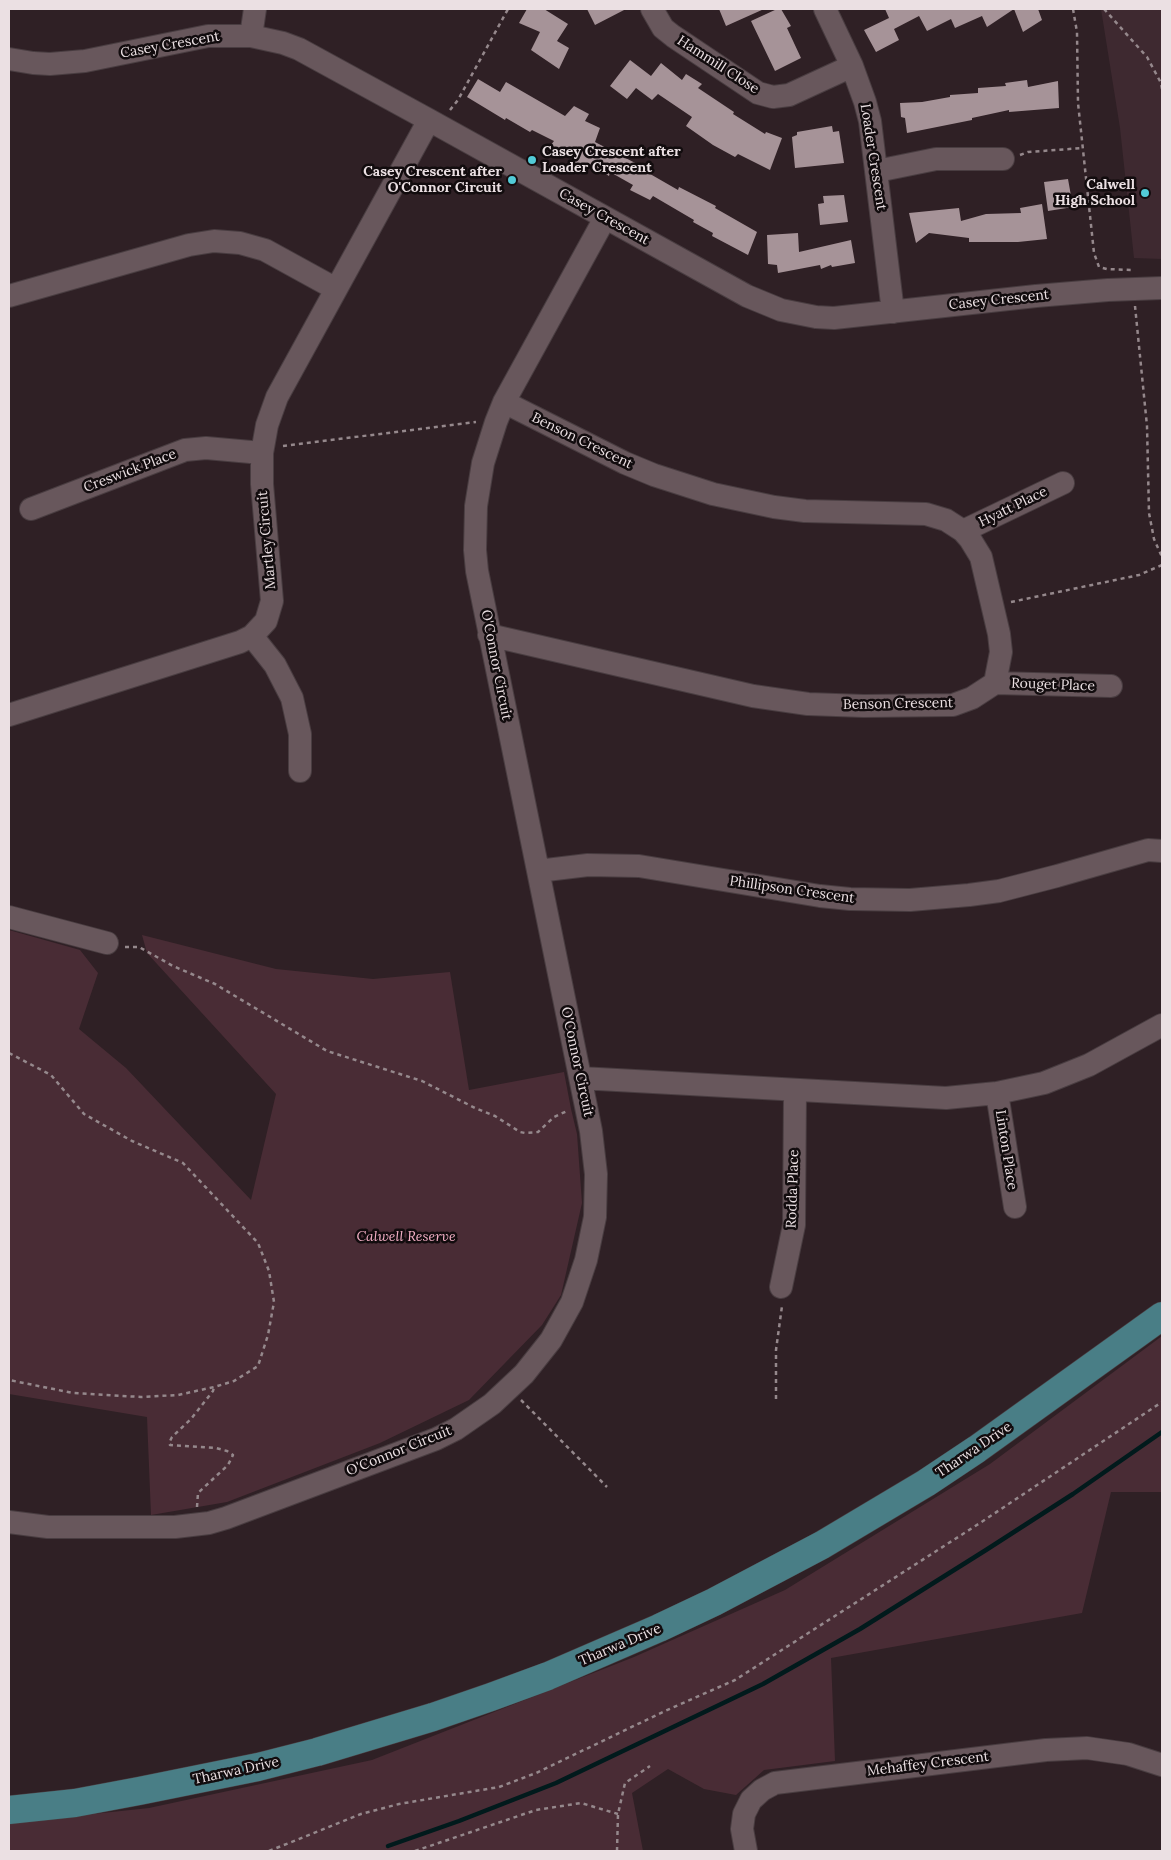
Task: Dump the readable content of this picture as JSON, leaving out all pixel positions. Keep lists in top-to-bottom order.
{
  "streets": {
    "main road": ["Tharwa Drive"],
    "street": [
      "Casey Crescent",
      "Hammill Close",
      "Loader Crescent",
      "Benson Crescent",
      "Creswick Place",
      "Hyatt Place",
      "Martley Circuit",
      "O'Connor Circuit",
      "Rouget Place",
      "Phillipson Crescent",
      "Linton Place",
      "Rodda Place",
      "Mehaffey Crescent"
    ]
  },
  "crossings": [
    ["Casey Crescent", "Loader Crescent"],
    ["Casey Crescent", "Martley Circuit"],
    ["Casey Crescent", "O'Connor Circuit"],
    ["Hammill Close", "Loader Crescent"],
    ["Benson Crescent", "Hyatt Place"],
    ["Benson Crescent", "O'Connor Circuit"],
    ["Benson Crescent", "Rouget Place"],
    ["Creswick Place", "Martley Circuit"],
    ["O'Connor Circuit", "Phillipson Crescent"]
  ],
  "parks": ["Calwell Reserve"],
  "places": ["Casey Crescent after Loader Crescent", "Casey Crescent after O'Connor Circuit", "Calwell High School"]
}
